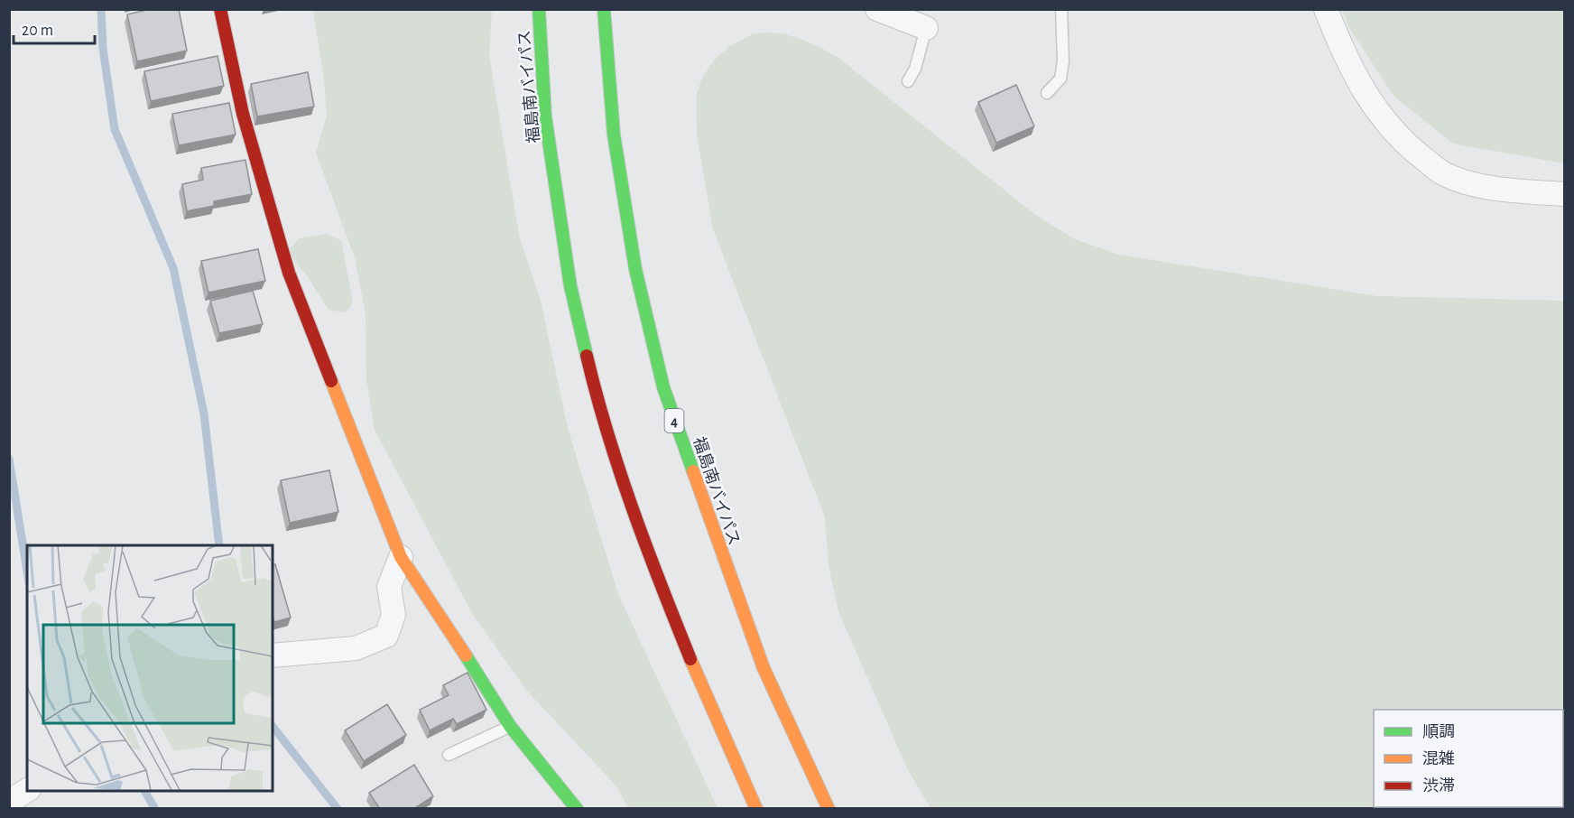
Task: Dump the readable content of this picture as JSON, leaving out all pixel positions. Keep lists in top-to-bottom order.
{
  "streets": {
    "main road": ["福島南バイパス", "4"]
  },
  "legend": ["順調", "混雑", "渋滞"],
  "scale_bar": "20 m"
}
